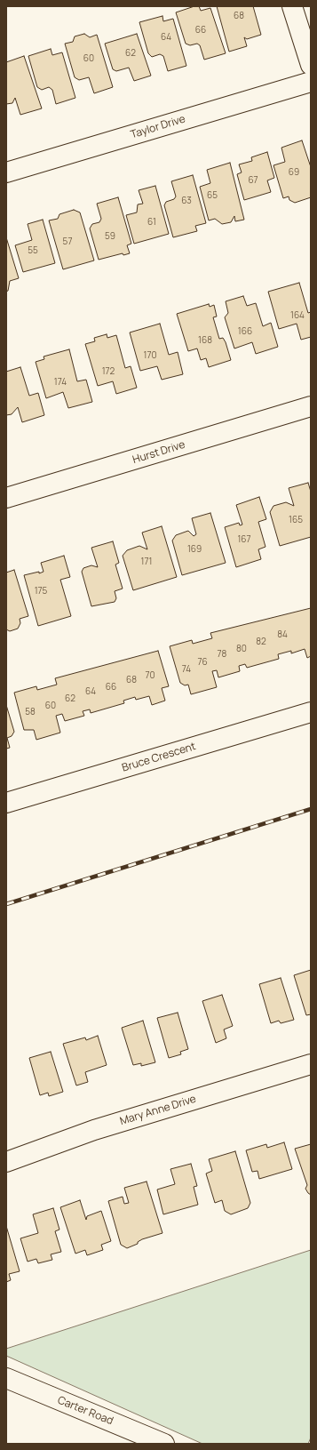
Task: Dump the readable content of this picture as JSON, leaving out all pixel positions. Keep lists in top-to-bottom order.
{
  "streets": {
    "street": [
      "Taylor Drive",
      "Hurst Drive",
      "Bruce Crescent",
      "Mary Anne Drive",
      "Carter Road"
    ]
  },
  "house_numbers": [
    "68",
    "66",
    "64",
    "62",
    "60",
    "69",
    "67",
    "65",
    "63",
    "61",
    "59",
    "57",
    "55",
    "164",
    "166",
    "168",
    "170",
    "172",
    "174",
    "165",
    "167",
    "169",
    "171",
    "175",
    "84",
    "82",
    "80",
    "78",
    "76",
    "74",
    "70",
    "68",
    "66",
    "64",
    "62",
    "60",
    "58"
  ]
}
